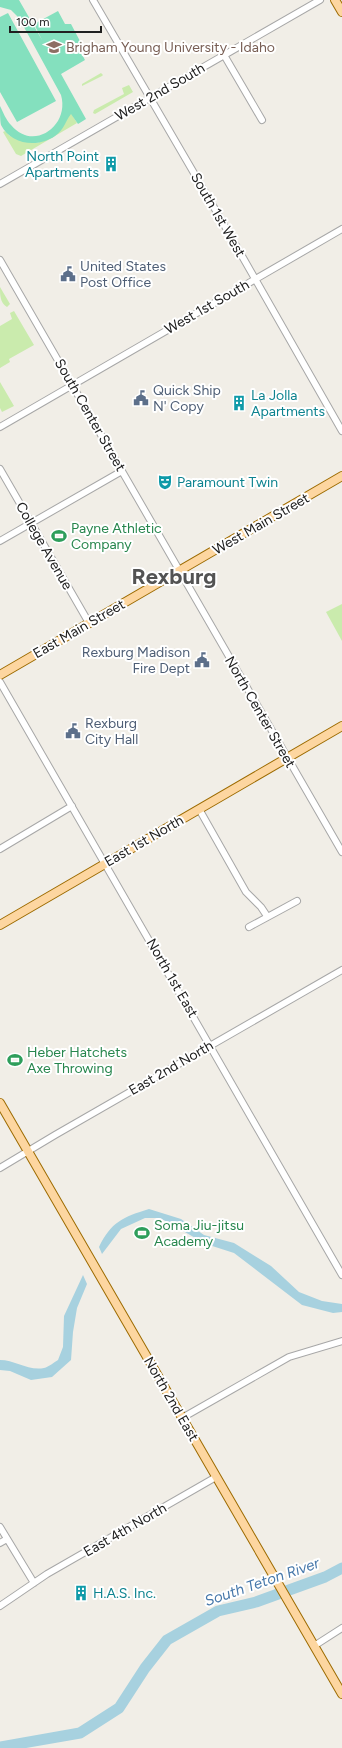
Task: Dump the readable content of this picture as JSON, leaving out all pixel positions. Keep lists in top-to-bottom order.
{
  "streets": {
    "main road": [
      "West Main Street",
      "East Main Street",
      "East 1st North",
      "North 2nd East"
    ],
    "street": [
      "West 2nd South",
      "South 1st West",
      "West 1st South",
      "South Center Street",
      "College Avenue",
      "North Center Street",
      "North 1st East",
      "East 2nd North",
      "East 4th North"
    ]
  },
  "crossings": [
    ["West 2nd South", "South 1st West"],
    ["South 1st West", "West 1st South"],
    ["West 1st South", "South Center Street"],
    ["South Center Street", "West Main Street"],
    ["South Center Street", "East Main Street"],
    ["South Center Street", "North Center Street"],
    ["West Main Street", "East Main Street"],
    ["West Main Street", "North Center Street"],
    ["College Avenue", "East Main Street"],
    ["East Main Street", "North Center Street"],
    ["North Center Street", "East 1st North"],
    ["East 1st North", "North 1st East"],
    ["North 1st East", "East 2nd North"],
    ["East 2nd North", "North 2nd East"],
    ["North 2nd East", "East 4th North"]
  ],
  "districts": ["Rexburg"],
  "water": ["South Teton River"],
  "places": {
    "school or university": ["Brigham Young University - Idaho"],
    "building": ["North Point Apartments", "La Jolla Apartments", "H.A.S. Inc."],
    "public building": [
      "United States Post Office",
      "Quick Ship N' Copy",
      "Rexburg Madison Fire Dept",
      "Rexburg City Hall"
    ],
    "theatre": ["Paramount Twin"],
    "sports": ["Payne Athletic Company", "Heber Hatchets Axe Throwing", "Soma Jiu-jitsu Academy"]
  },
  "scale_bar": "100 m"
}
